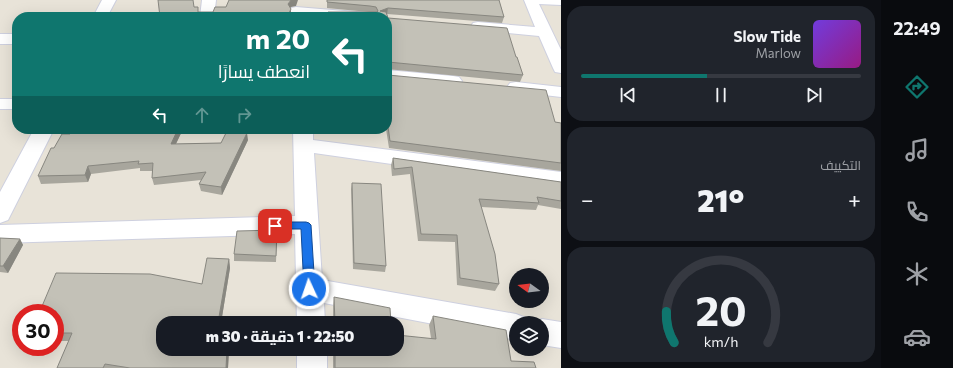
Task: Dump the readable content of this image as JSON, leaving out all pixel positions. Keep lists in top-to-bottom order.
{
  "north": "left",
  "page": {
    "tabs": "22:49",
    "turn": ["20 m", "انعطف يسارًا"],
    "song": ["Slow Tide", "Marlow"],
    "tile": "التكييف",
    "heat": ["−", "21°", "+"],
    "limit": "30",
    "trip": "22:50 · 1 دقيقة · 30 m",
    "gauge": ["20", "km/h"]
  }
}
